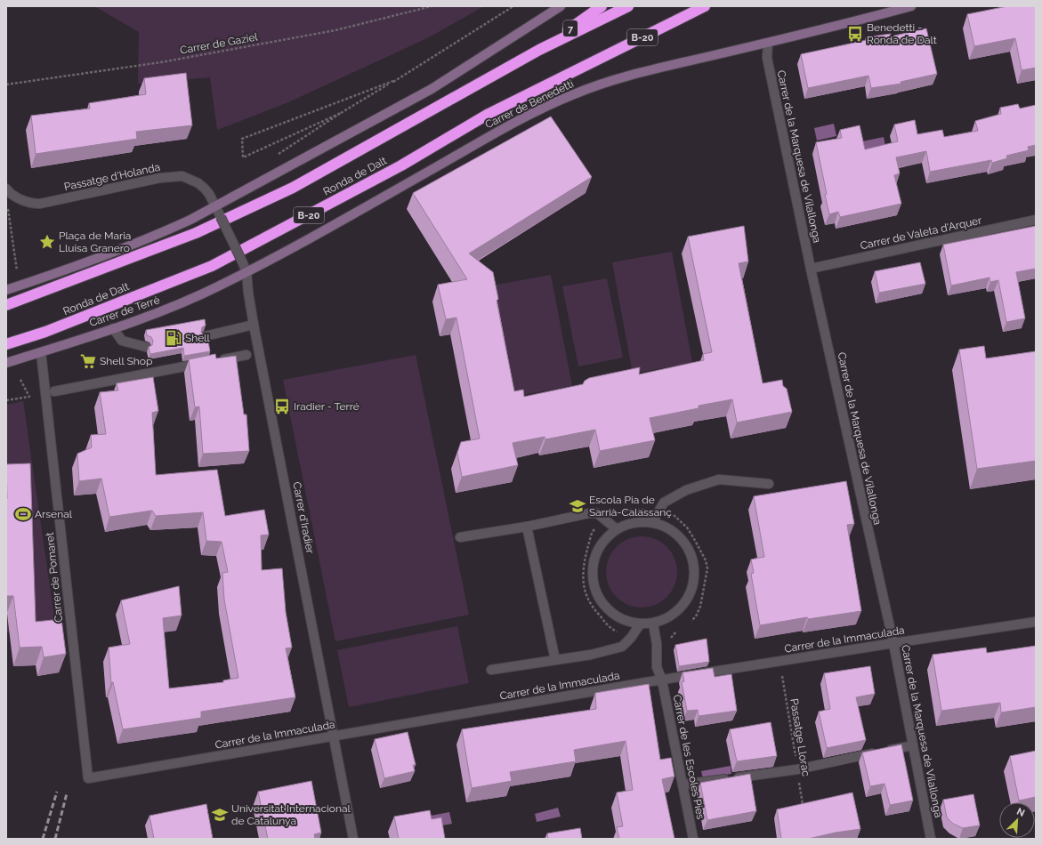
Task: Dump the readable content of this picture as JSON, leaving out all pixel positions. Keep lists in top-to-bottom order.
{
  "streets": {
    "highway": ["7", "B-20", "Ronda de Dalt"],
    "street": [
      "Carrer de Benedetti",
      "Carrer de la Marquesa de Vilallonga",
      "Passatge d'Holanda",
      "Carrer de Valeta d'Arquer",
      "Carrer de Terré",
      "Carrer d'Iradier",
      "Carrer de Pomaret",
      "Carrer de la Immaculada",
      "Carrer de les Escoles Pies"
    ],
    "path": ["Carrer de Gaziel", "Passatge Llorac"]
  },
  "crossings": [
    ["7", "Ronda de Dalt"],
    ["Carrer de Benedetti", "Carrer de la Marquesa de Vilallonga"],
    ["Carrer de Benedetti", "Carrer de Terré"],
    ["Carrer de Benedetti", "Carrer d'Iradier"],
    ["Carrer de la Marquesa de Vilallonga", "Carrer de Valeta d'Arquer"],
    ["Carrer de la Marquesa de Vilallonga", "Carrer de la Immaculada"],
    ["Passatge d'Holanda", "Carrer d'Iradier"],
    ["Carrer de Terré", "Carrer d'Iradier"],
    ["Carrer de Terré", "Carrer de Pomaret"],
    ["Carrer d'Iradier", "Carrer de la Immaculada"],
    ["Carrer de Pomaret", "Carrer de la Immaculada"],
    ["Carrer de la Immaculada", "Carrer de les Escoles Pies"]
  ],
  "places": {
    "bus stop": ["Benedetti - Ronda de Dalt", "Iradier - Terré"],
    "place": ["Plaça de Maria Lluisa Granero"],
    "fuel station": ["Shell"],
    "supermarket": ["Shell Shop"],
    "school or university": ["Escola Pia de Sarrià-Calassanç", "Universitat Internacional de Catalunya"],
    "sports": ["Arsenal"]
  },
  "north": "top right"
}
